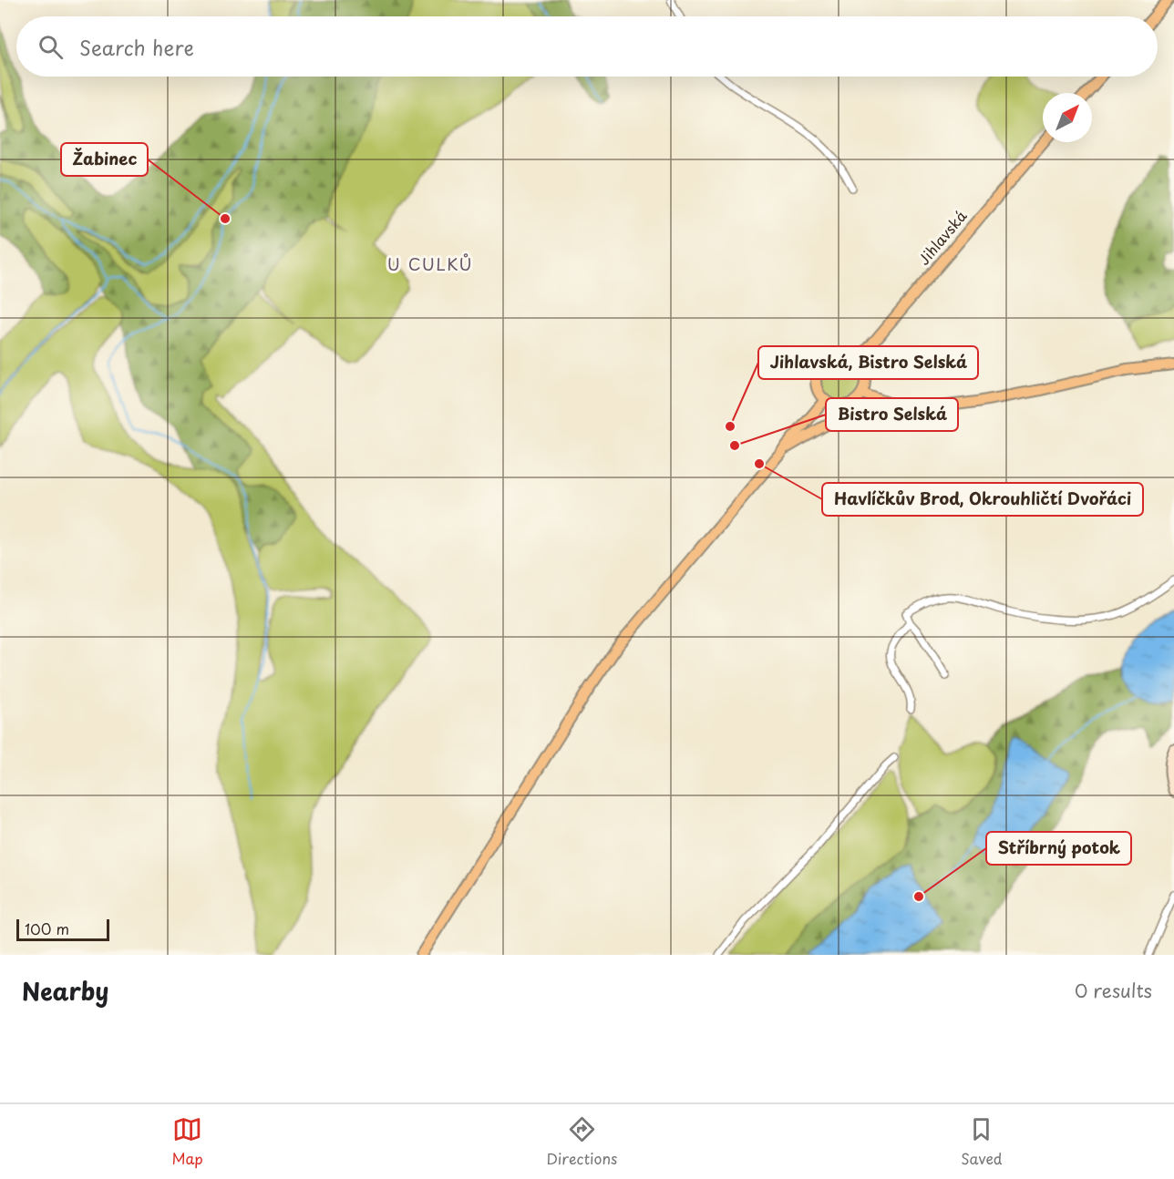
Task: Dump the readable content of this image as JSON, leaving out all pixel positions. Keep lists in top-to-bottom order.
{
  "streets": {
    "main road": ["Jihlavská"]
  },
  "districts": ["U CULKŮ"],
  "places": [
    "Žabinec",
    "Jihlavská, Bistro Selská",
    "Bistro Selská",
    "Havlíčkův Brod, Okrouhličtí Dvořáci",
    "Stříbrný potok"
  ],
  "scale_bar": "100 m",
  "north": "top right",
  "page": {
    "search": "Search here",
    "scale": "100 m",
    "heading": ["Nearby", "0 results"],
    "nav": ["Map", "Directions", "Saved"]
  }
}
